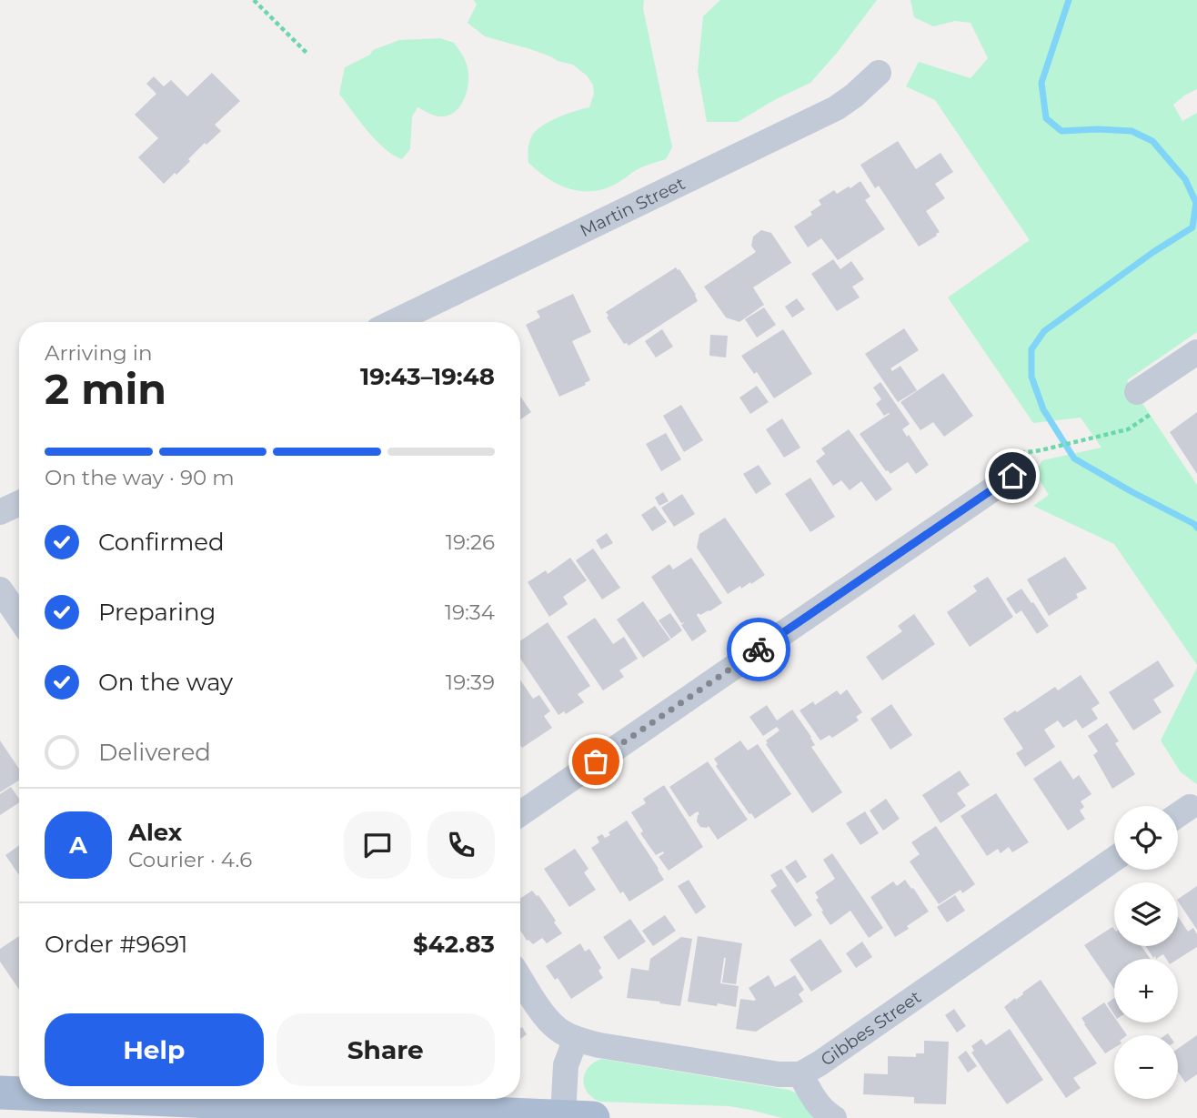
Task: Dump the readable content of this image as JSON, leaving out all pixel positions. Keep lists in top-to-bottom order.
{
  "streets": {
    "street": ["Martin Street", "Gibbes Street"]
  },
  "page": {
    "heading": ["2 min", "Arriving in", "19:43–19:48"],
    "panel": [
      "Alex",
      "Courier · 4.6",
      "Order #9691",
      "$42.83"
    ],
    "bar": "On the way · 90 m",
    "list": [
      ["Confirmed", "19:26"],
      ["Preparing", "19:34"],
      ["On the way", "19:39"],
      "Delivered"
    ],
    "map_buttons": ["+", "−"],
    "round": "A",
    "buttons": ["Help", "Share"]
  }
}
